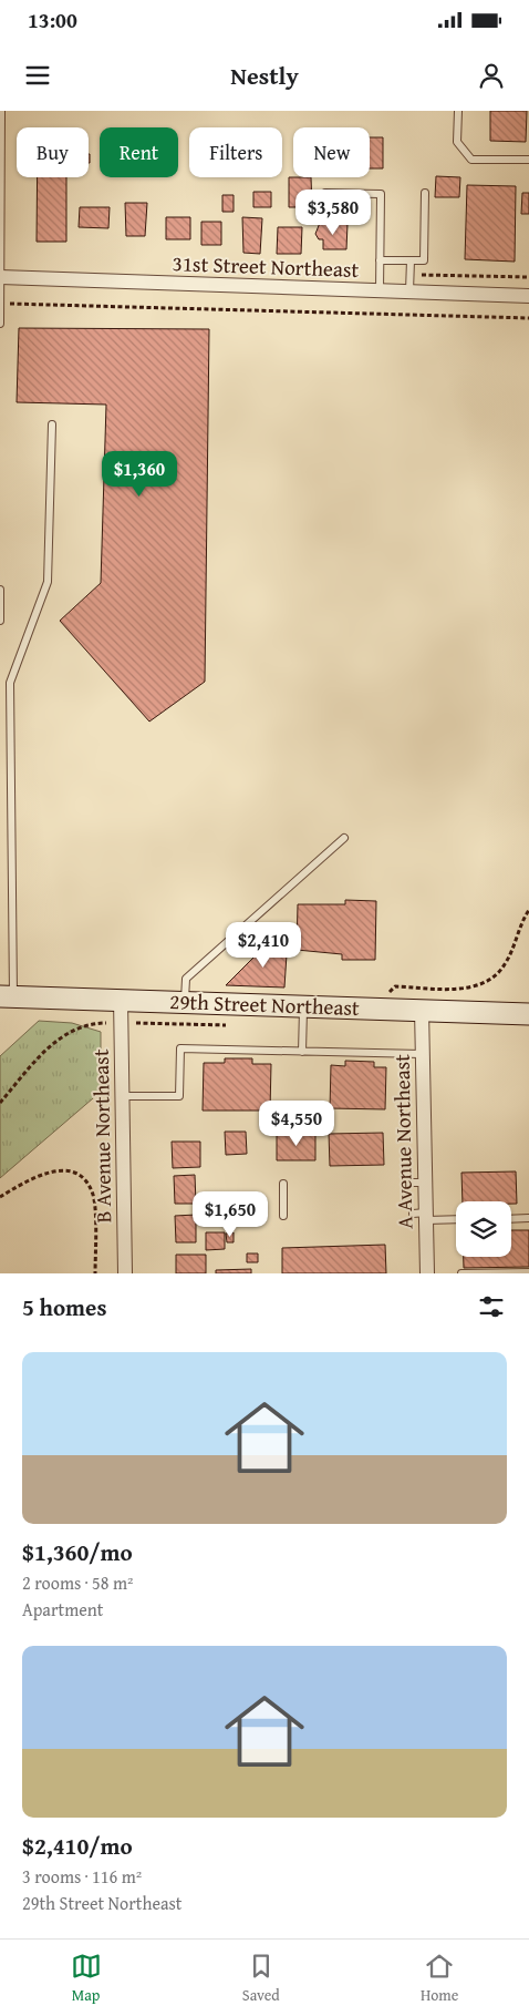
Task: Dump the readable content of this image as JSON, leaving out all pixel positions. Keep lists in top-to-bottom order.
{
  "streets": {
    "main road": ["29th Street Northeast"],
    "street": ["31st Street Northeast", "B Avenue Northeast", "A Avenue Northeast"]
  },
  "crossings": [
    ["29th Street Northeast", "B Avenue Northeast"],
    ["29th Street Northeast", "A Avenue Northeast"]
  ],
  "page": {
    "status": "13:00",
    "header": "Nestly",
    "chip": [
      "Buy",
      "Rent",
      "Filters",
      "New"
    ],
    "price": [
      "$3,580",
      "$1,360",
      "$2,410",
      "$4,550",
      "$1,650"
    ],
    "heading": "5 homes",
    "list": [
      {
        "name": "$1,360/mo",
        "note": "2 rooms · 58 m² · Apartment"
      },
      {
        "name": "$2,410/mo",
        "note": "3 rooms · 116 m² · 29th Street Northeast"
      }
    ],
    "tabs": ["Map", "Saved", "Home"]
  }
}
